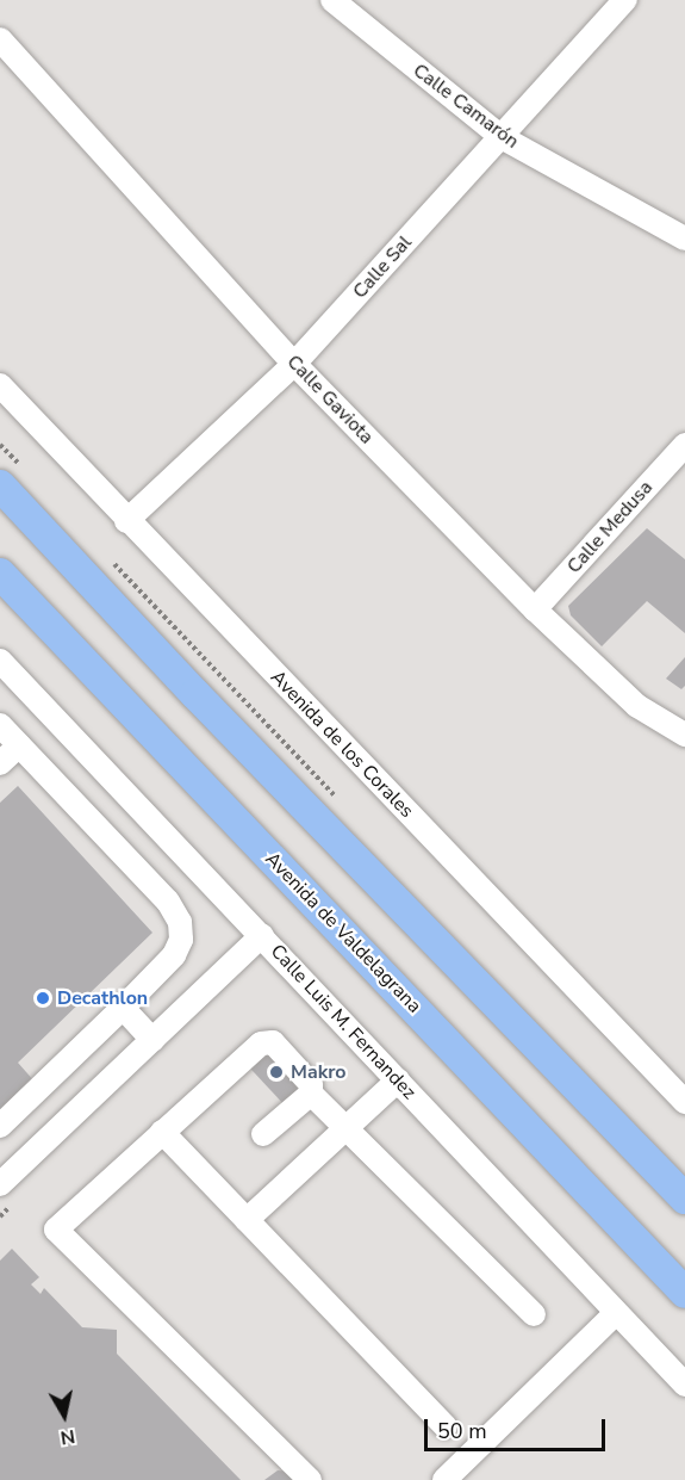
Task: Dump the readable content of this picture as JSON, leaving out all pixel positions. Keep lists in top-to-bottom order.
{
  "streets": {
    "main road": ["Avenida de Valdelagrana"],
    "street": [
      "Calle Camarón",
      "Calle Sal",
      "Calle Gaviota",
      "Calle Medusa",
      "Avenida de los Corales",
      "Calle Luis M. Fernandez"
    ]
  },
  "crossings": [
    ["Calle Camarón", "Calle Sal"],
    ["Calle Sal", "Calle Gaviota"],
    ["Calle Sal", "Avenida de los Corales"],
    ["Calle Gaviota", "Calle Medusa"]
  ],
  "places": ["Decathlon", "Makro"],
  "scale_bar": "50 m",
  "north": "bottom"
}
